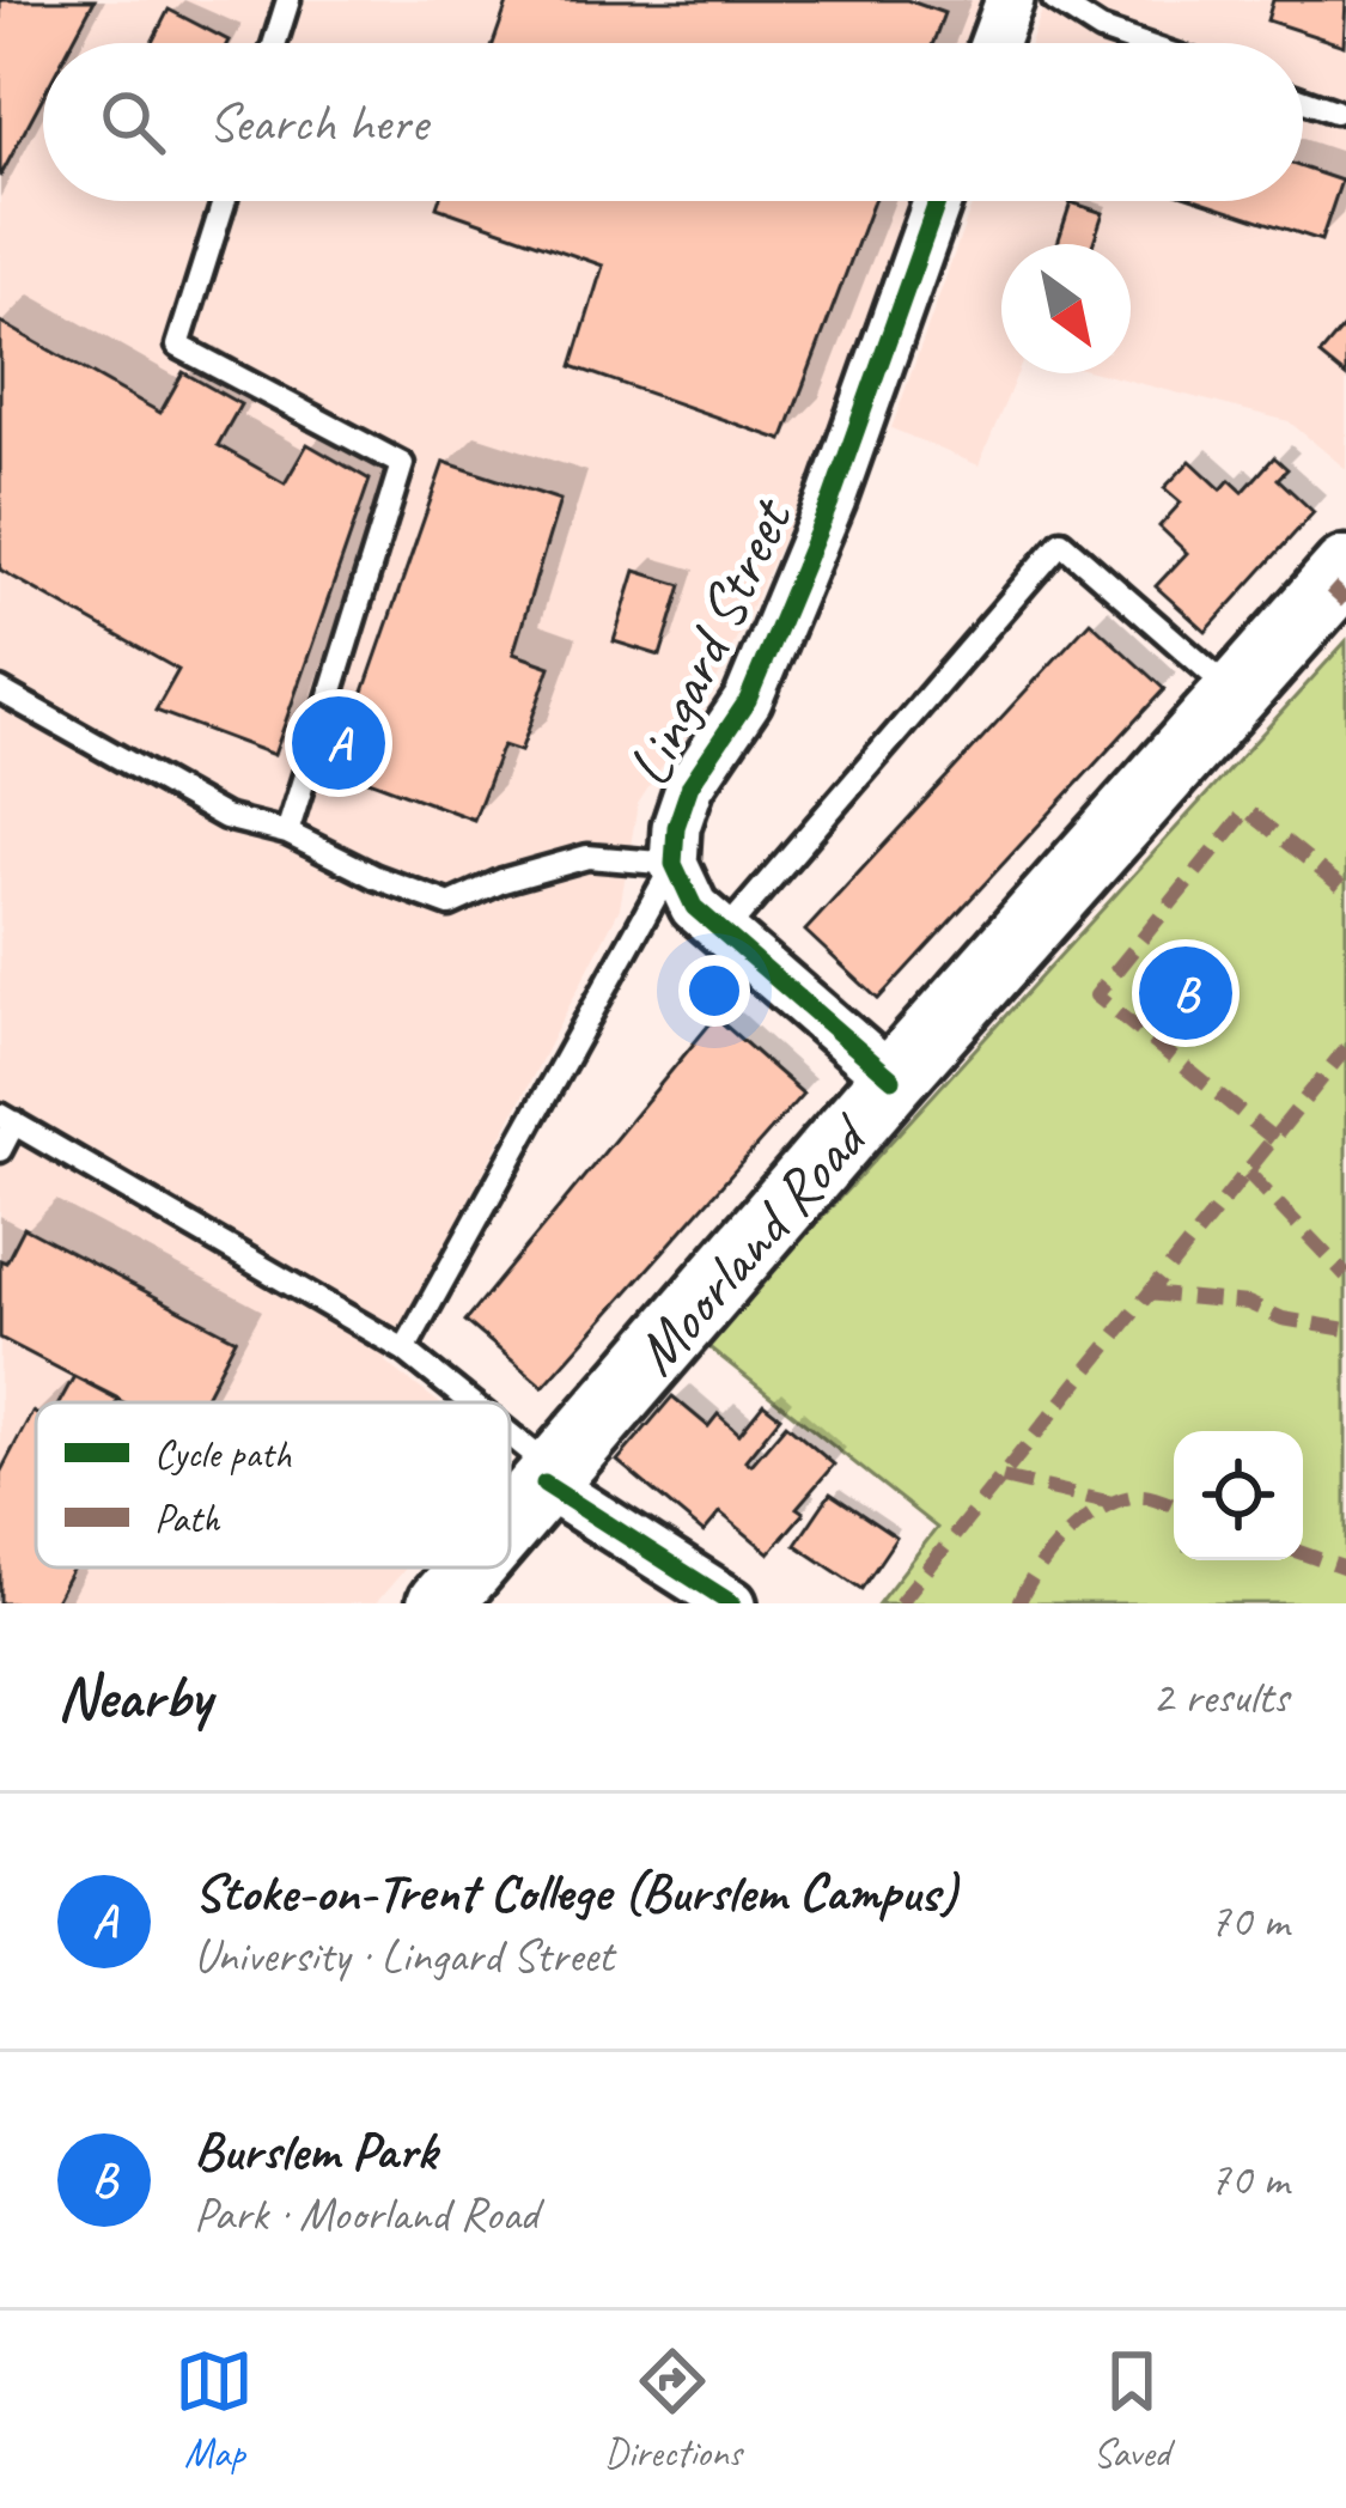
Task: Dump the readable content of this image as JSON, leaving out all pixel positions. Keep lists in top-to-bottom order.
{
  "streets": {
    "main road": ["Moorland Road"],
    "street": ["Lingard Street"]
  },
  "crossings": [
    ["Lingard Street", "Moorland Road"]
  ],
  "legend": ["Cycle path", "Path"],
  "north": "bottom right",
  "page": {
    "search": "Search here",
    "pins": ["A", "B"],
    "heading": ["Nearby", "2 results"],
    "list": [
      {
        "mark": "A",
        "name": "Stoke-on-Trent College (Burslem Campus)",
        "note": "University · Lingard Street",
        "value": "70 m"
      },
      {
        "mark": "B",
        "name": "Burslem Park",
        "note": "Park · Moorland Road",
        "value": "70 m"
      }
    ],
    "nav": ["Map", "Directions", "Saved"]
  }
}
